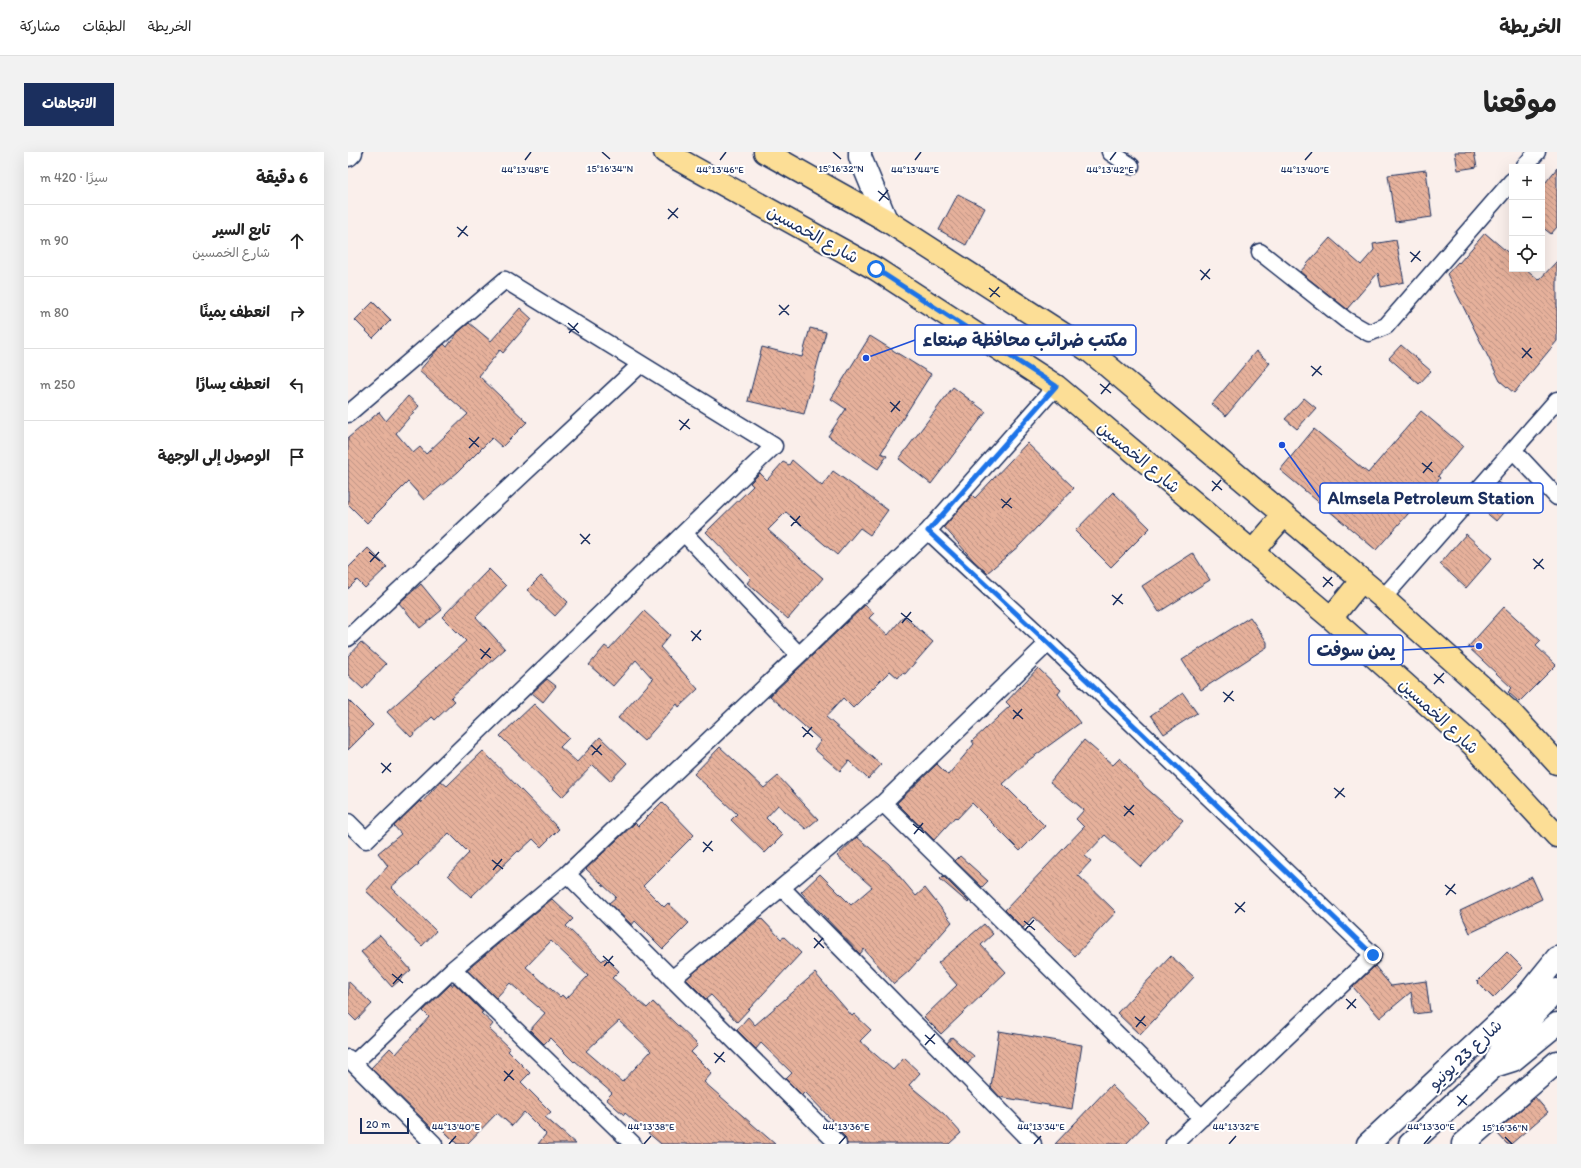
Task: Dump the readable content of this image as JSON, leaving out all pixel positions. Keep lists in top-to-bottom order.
{
  "streets": {
    "main road": ["شارع الخمسين"],
    "street": ["شارع 23 يونيو"]
  },
  "places": ["مكتب ضرائب محافظة صنعاء", "Almsela Petroleum Station", "يمن سوفت"],
  "scale_bar": "20 m",
  "page": {
    "header": "الخريطة",
    "nav": ["الخريطة", "الطبقات", "مشاركة"],
    "title": "موقعنا",
    "buttons": "الاتجاهات",
    "heading": ["6 دقيقة", "سيرًا · 420 m"],
    "map_buttons": ["+", "−"],
    "list": [
      ["تابع السير", "شارع الخمسين", "90 m"],
      ["انعطف يمينًا", "80 m"],
      ["انعطف يسارًا", "250 m"],
      "الوصول إلى الوجهة"
    ],
    "scale": "20 m"
  },
  "coordinates": [
    "15°16'34\"N",
    "15°16'32\"N",
    "44°13'48\"E",
    "44°13'46\"E",
    "44°13'44\"E",
    "44°13'42\"E",
    "44°13'40\"E",
    "44°13'38\"E",
    "44°13'36\"E",
    "44°13'34\"E",
    "44°13'32\"E",
    "44°13'30\"E",
    "15°16'36\"N"
  ]
}
